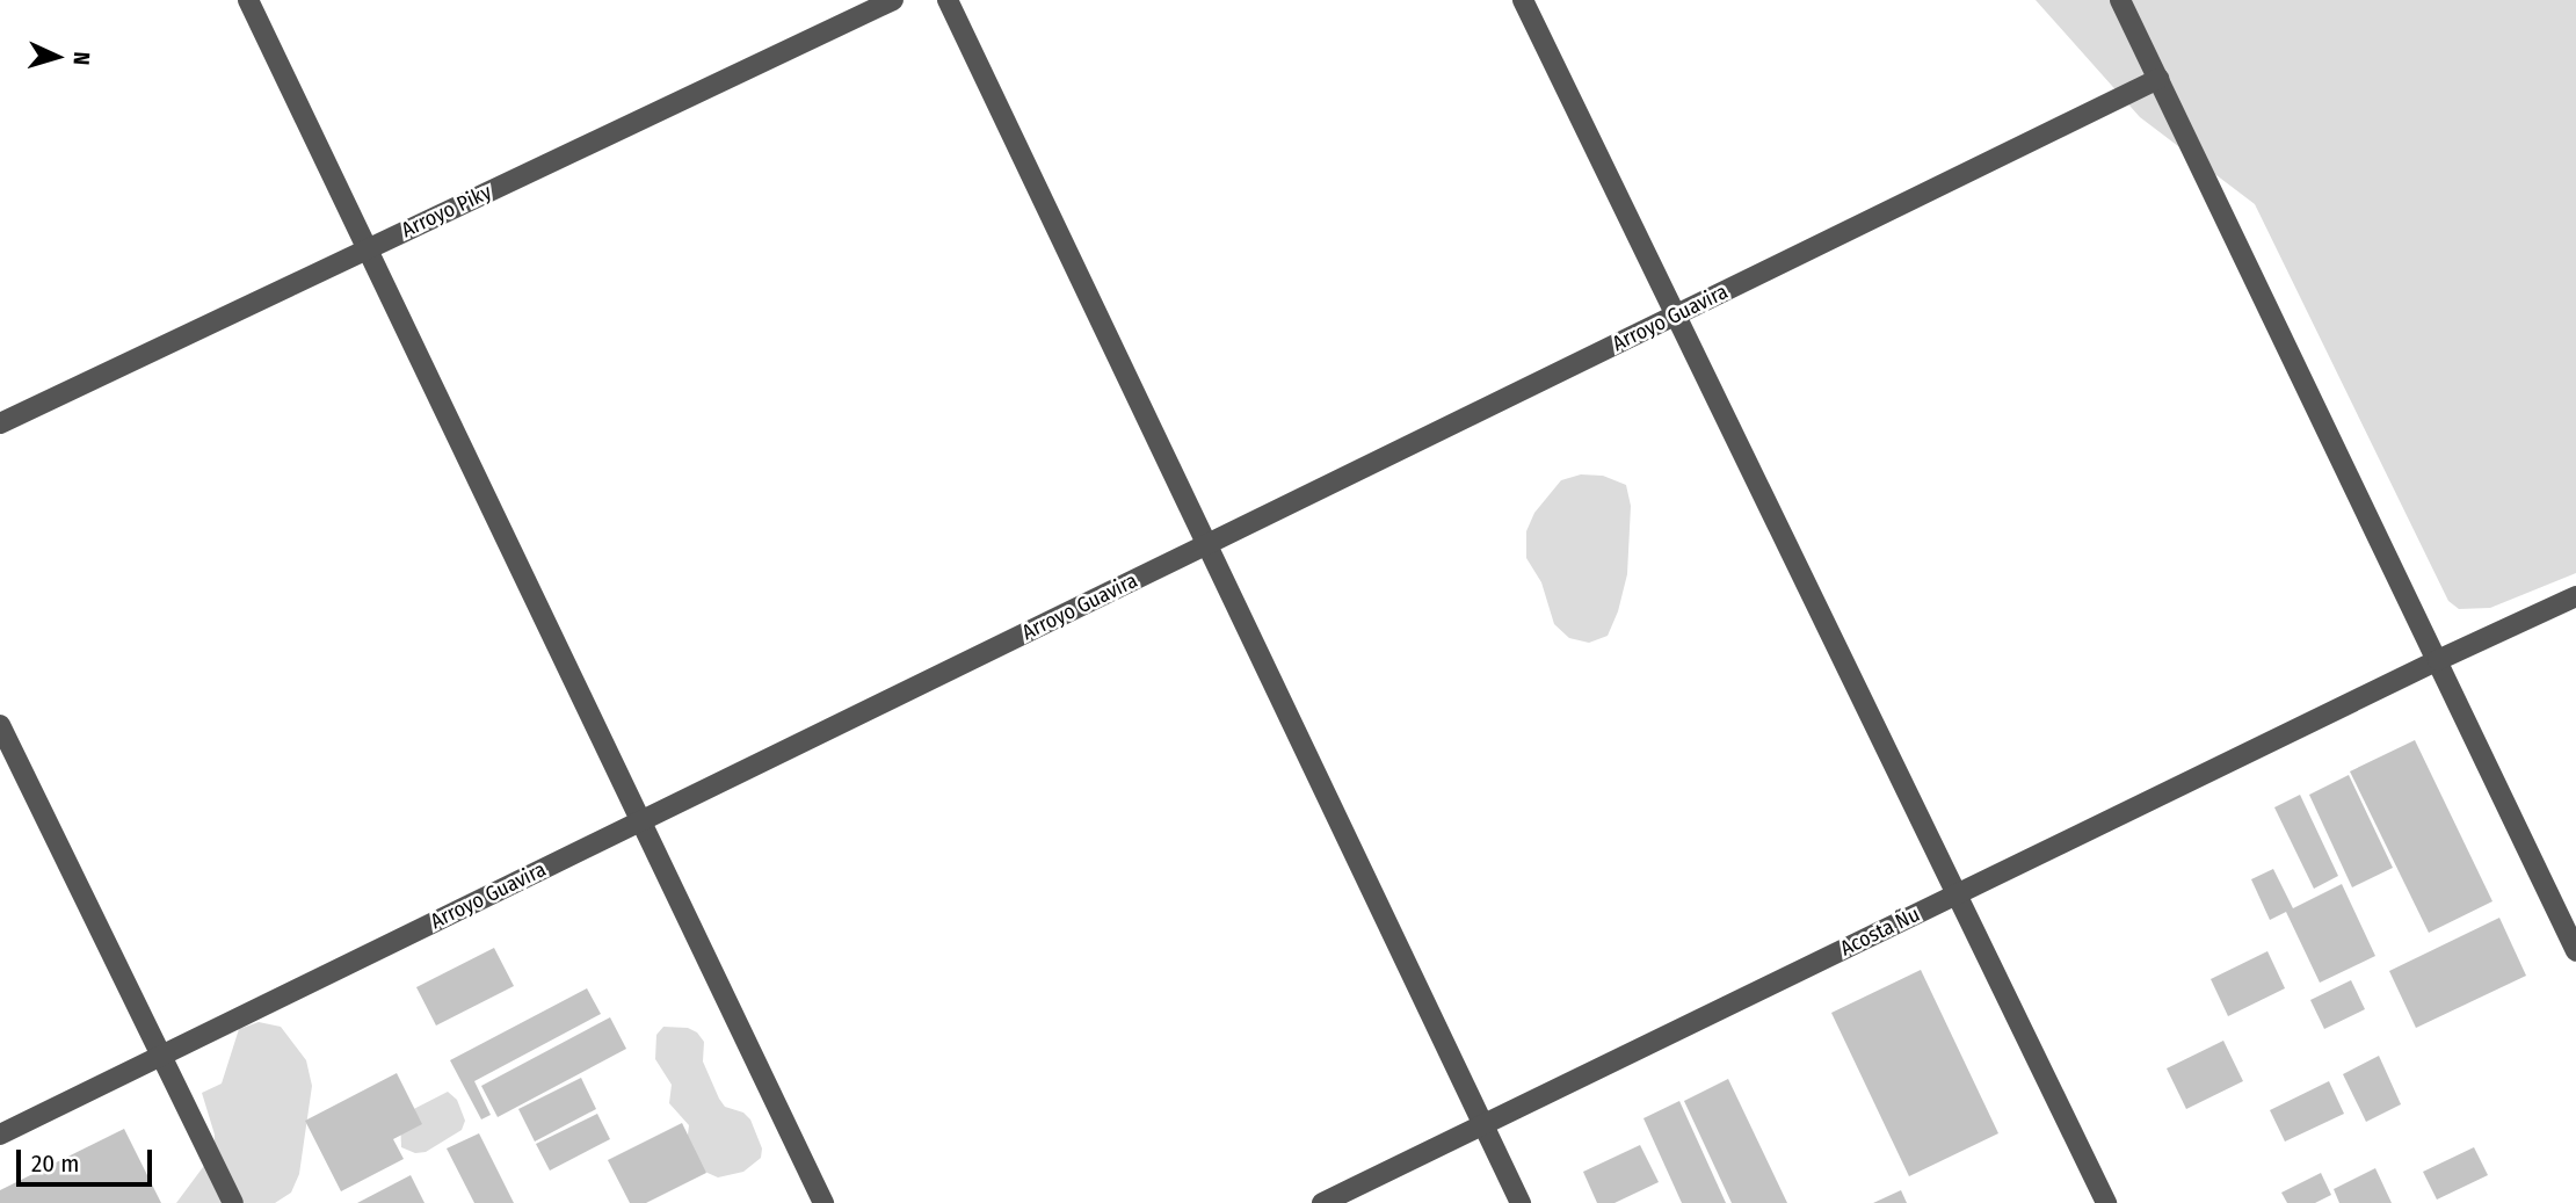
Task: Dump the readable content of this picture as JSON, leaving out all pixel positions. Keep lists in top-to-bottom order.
{
  "streets": {
    "street": ["Arroyo Piky", "Arroyo Guavira", "Acosta Ñu"]
  },
  "scale_bar": "20 m",
  "north": "right"
}
